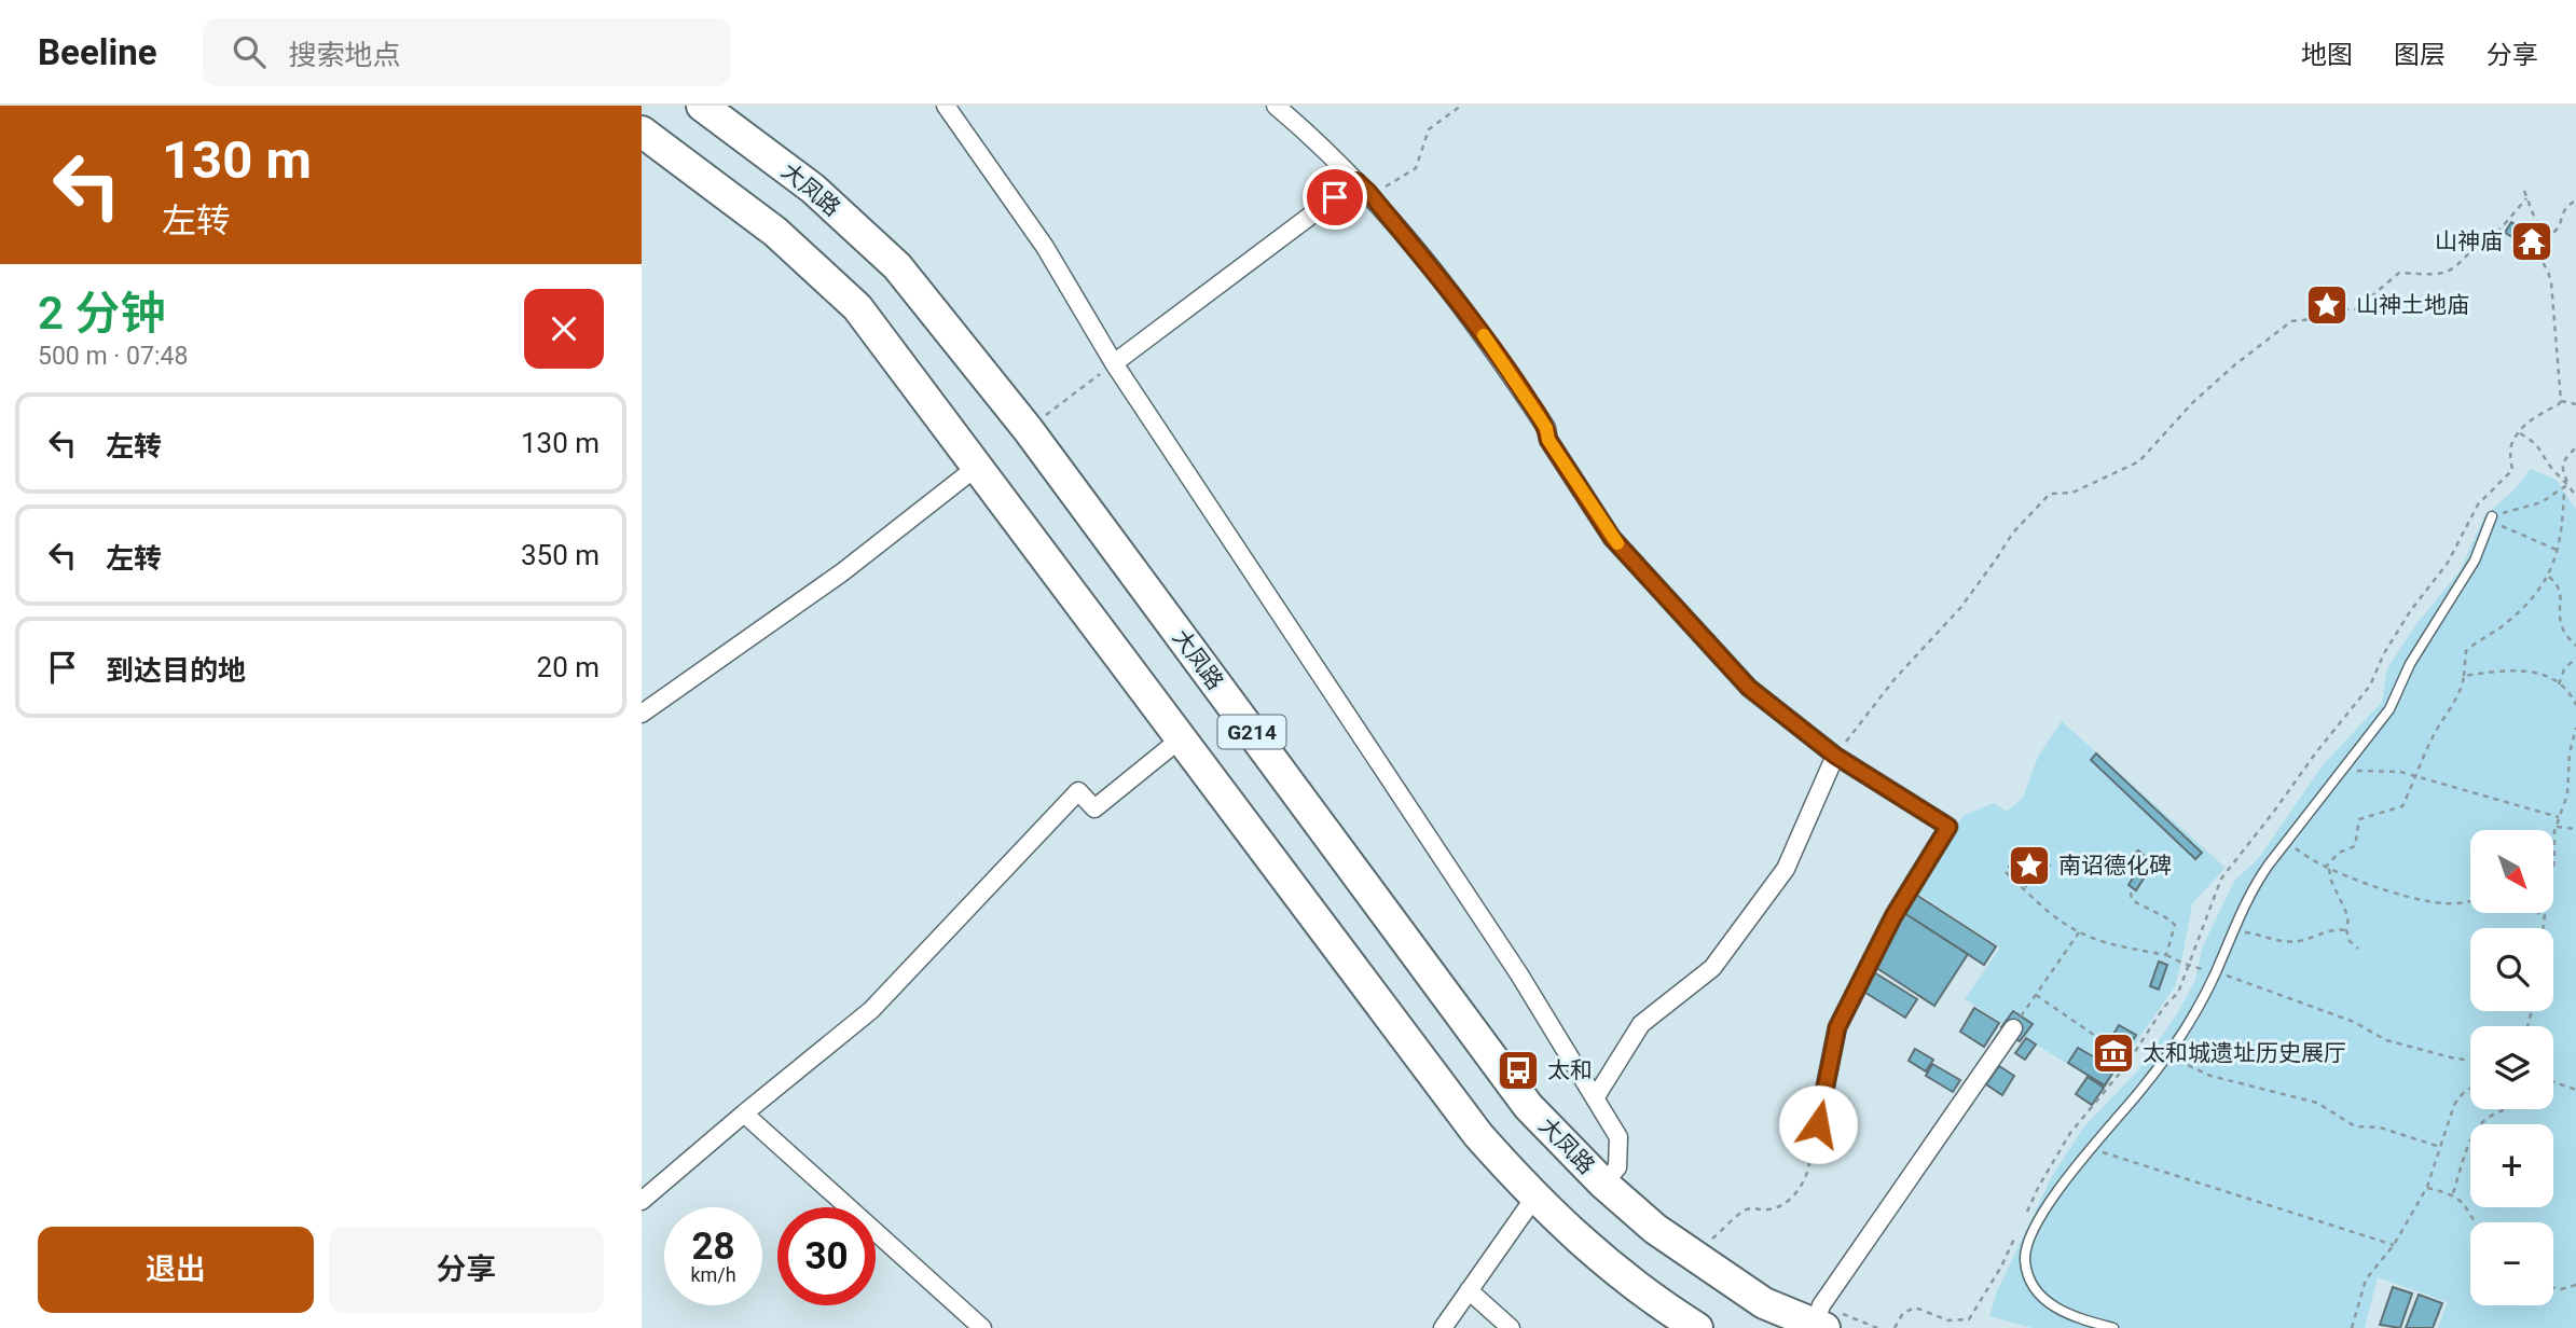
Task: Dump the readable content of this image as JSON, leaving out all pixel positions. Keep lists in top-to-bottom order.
{
  "streets": {
    "highway": ["大凤路", "G214"]
  },
  "places": {
    "temple": ["山神庙"],
    "place": ["山神土地庙", "南诏德化碑"],
    "museum": ["太和城遗址历史展厅"],
    "bus stop": ["太和"]
  },
  "north": "bottom right",
  "page": {
    "header": "Beeline",
    "search": "搜索地点",
    "nav": ["地图", "图层", "分享"],
    "turn": ["130 m", "左转"],
    "heading": ["2 分钟", "500 m · 07:48"],
    "list": [
      {
        "name": "左转",
        "value": "130 m"
      },
      {
        "name": "左转",
        "value": "350 m"
      },
      {
        "name": "到达目的地",
        "value": "20 m"
      }
    ],
    "map_buttons": ["+", "−"],
    "speed": "28 km/h",
    "limit": "30",
    "buttons": ["退出", "分享"]
  }
}
